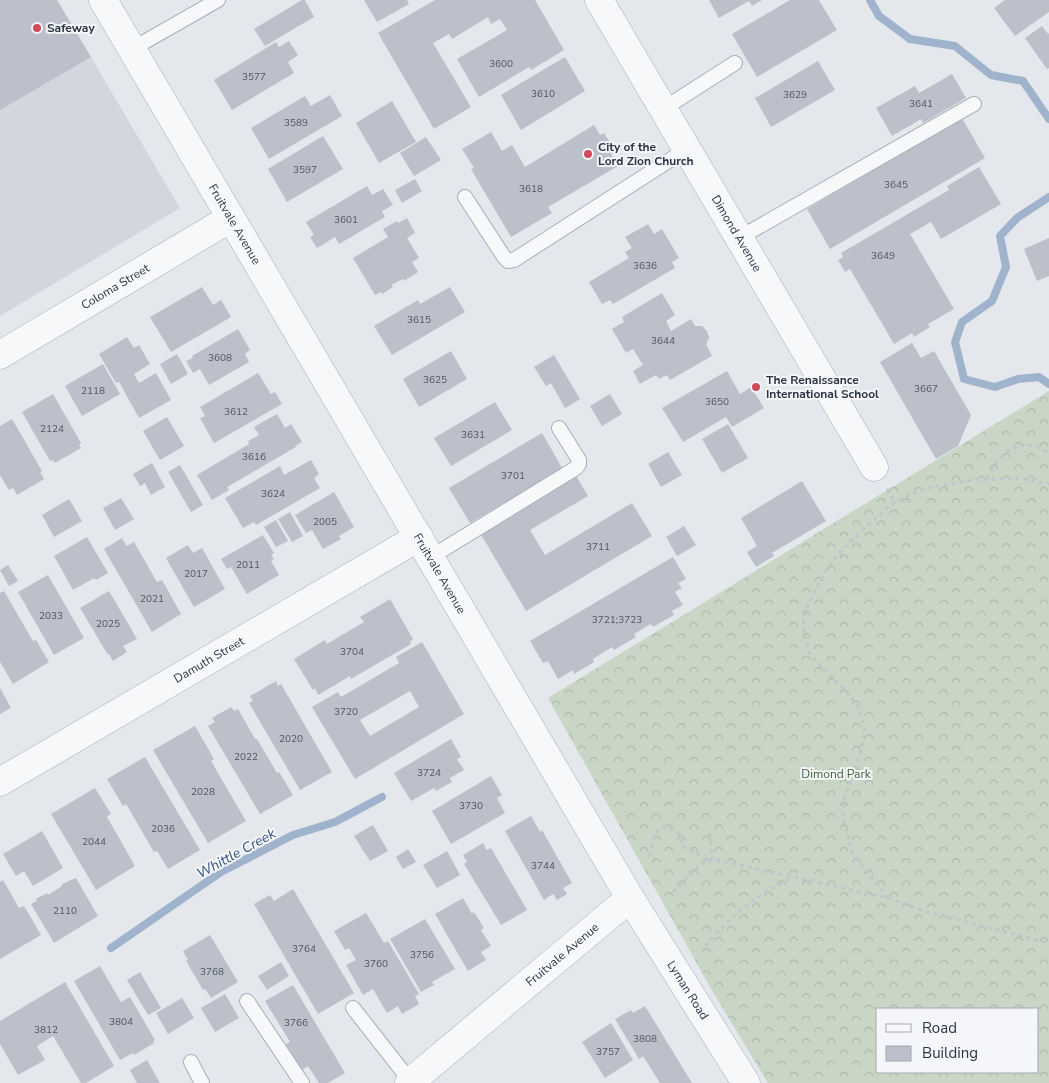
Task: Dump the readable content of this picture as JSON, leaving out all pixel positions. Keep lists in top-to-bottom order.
{
  "streets": {
    "street": [
      "Fruitvale Avenue",
      "Dimond Avenue",
      "Coloma Street",
      "Damuth Street",
      "Lyman Road"
    ]
  },
  "crossings": [
    ["Fruitvale Avenue", "Coloma Street"],
    ["Fruitvale Avenue", "Damuth Street"],
    ["Fruitvale Avenue", "Lyman Road"]
  ],
  "water": ["Whittle Creek"],
  "parks": ["Dimond Park"],
  "places": ["Safeway", "City of the Lord Zion Church", "The Renaissance International School"],
  "house_numbers": [
    "3600",
    "3577",
    "3610",
    "3629",
    "3641",
    "3589",
    "3597",
    "3645",
    "3618",
    "3601",
    "3649",
    "3636",
    "3615",
    "3644",
    "3608",
    "3625",
    "3667",
    "2118",
    "3650",
    "3612",
    "2124",
    "3631",
    "3616",
    "3701",
    "3624",
    "2005",
    "3711",
    "2011",
    "2017",
    "2021",
    "2033",
    "3721;3723",
    "2025",
    "3704",
    "3720",
    "2020",
    "2022",
    "3724",
    "2028",
    "3730",
    "2036",
    "2044",
    "3744",
    "2110",
    "3764",
    "3756",
    "3760",
    "3768",
    "3804",
    "3766",
    "3812",
    "3808",
    "3757"
  ],
  "legend": ["Road", "Building"]
}
